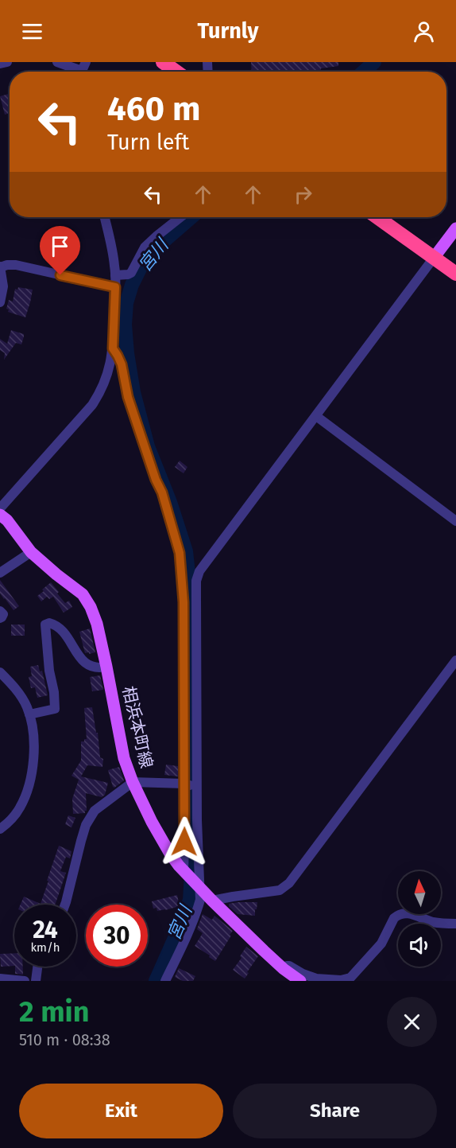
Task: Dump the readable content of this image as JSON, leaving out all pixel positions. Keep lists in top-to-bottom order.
{
  "streets": {
    "main road": ["相浜本町線"]
  },
  "water": ["宮川"],
  "north": "top",
  "page": {
    "header": "Turnly",
    "turn": ["460 m", "Turn left"],
    "speed": "24 km/h",
    "limit": "30",
    "heading": ["2 min", "510 m · 08:38"],
    "buttons": ["Exit", "Share"]
  }
}
